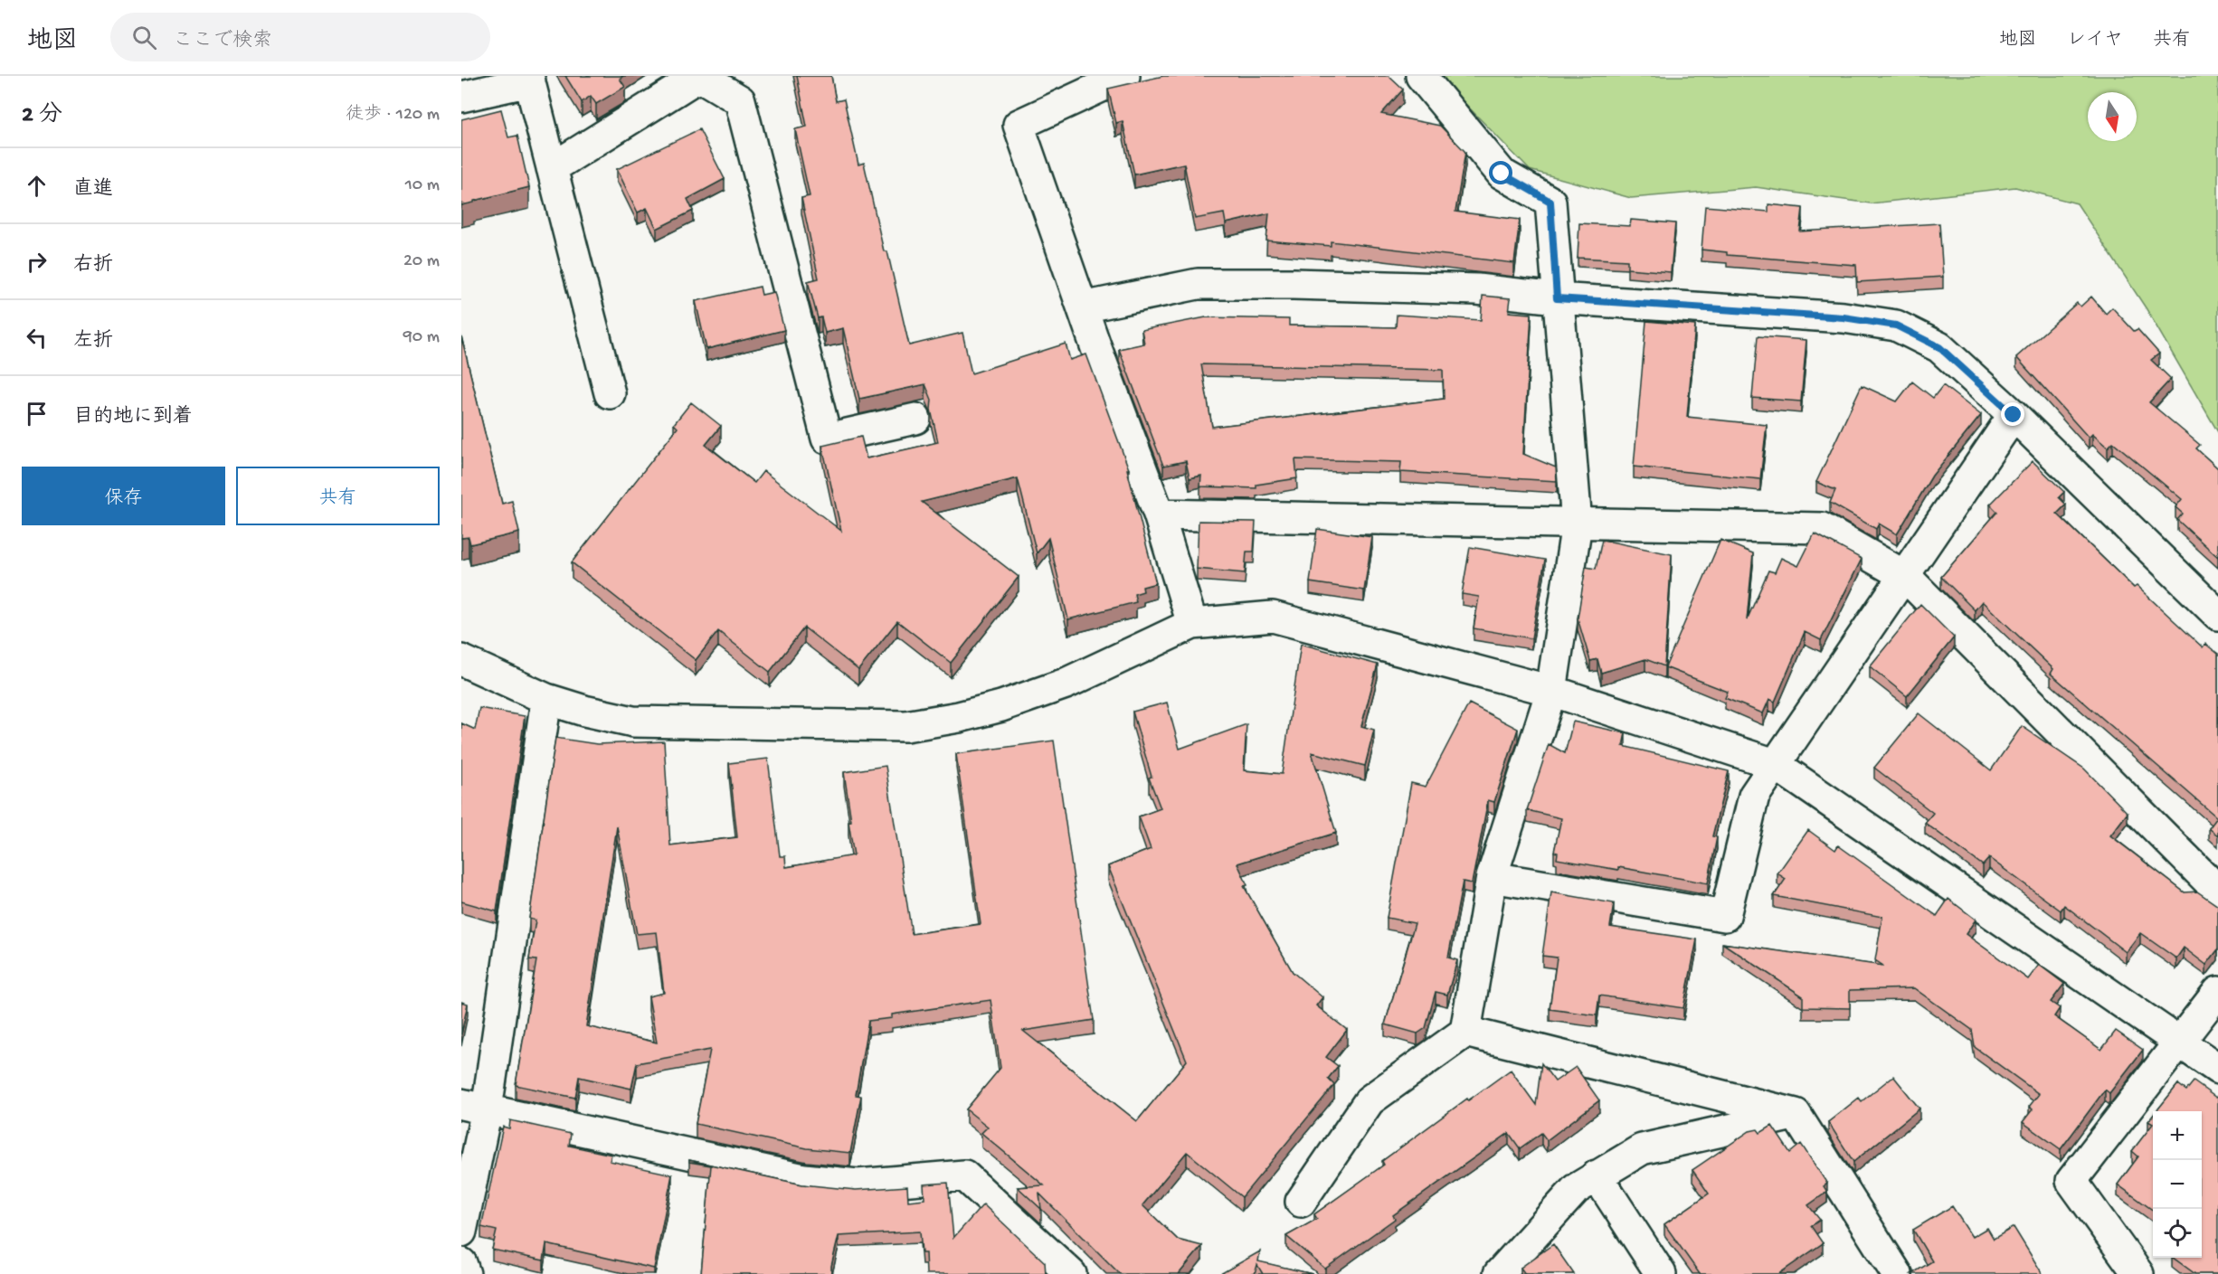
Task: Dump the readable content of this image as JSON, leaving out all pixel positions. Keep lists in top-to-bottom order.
{
  "north": "bottom",
  "page": {
    "header": "地図",
    "search": "ここで検索",
    "nav": ["地図", "レイヤ", "共有"],
    "heading": ["2 分", "徒歩 · 120 m"],
    "list": [
      ["直進", "10 m"],
      ["右折", "20 m"],
      ["左折", "90 m"],
      "目的地に到着"
    ],
    "buttons": ["保存", "共有"],
    "map_buttons": ["+", "−"]
  }
}
